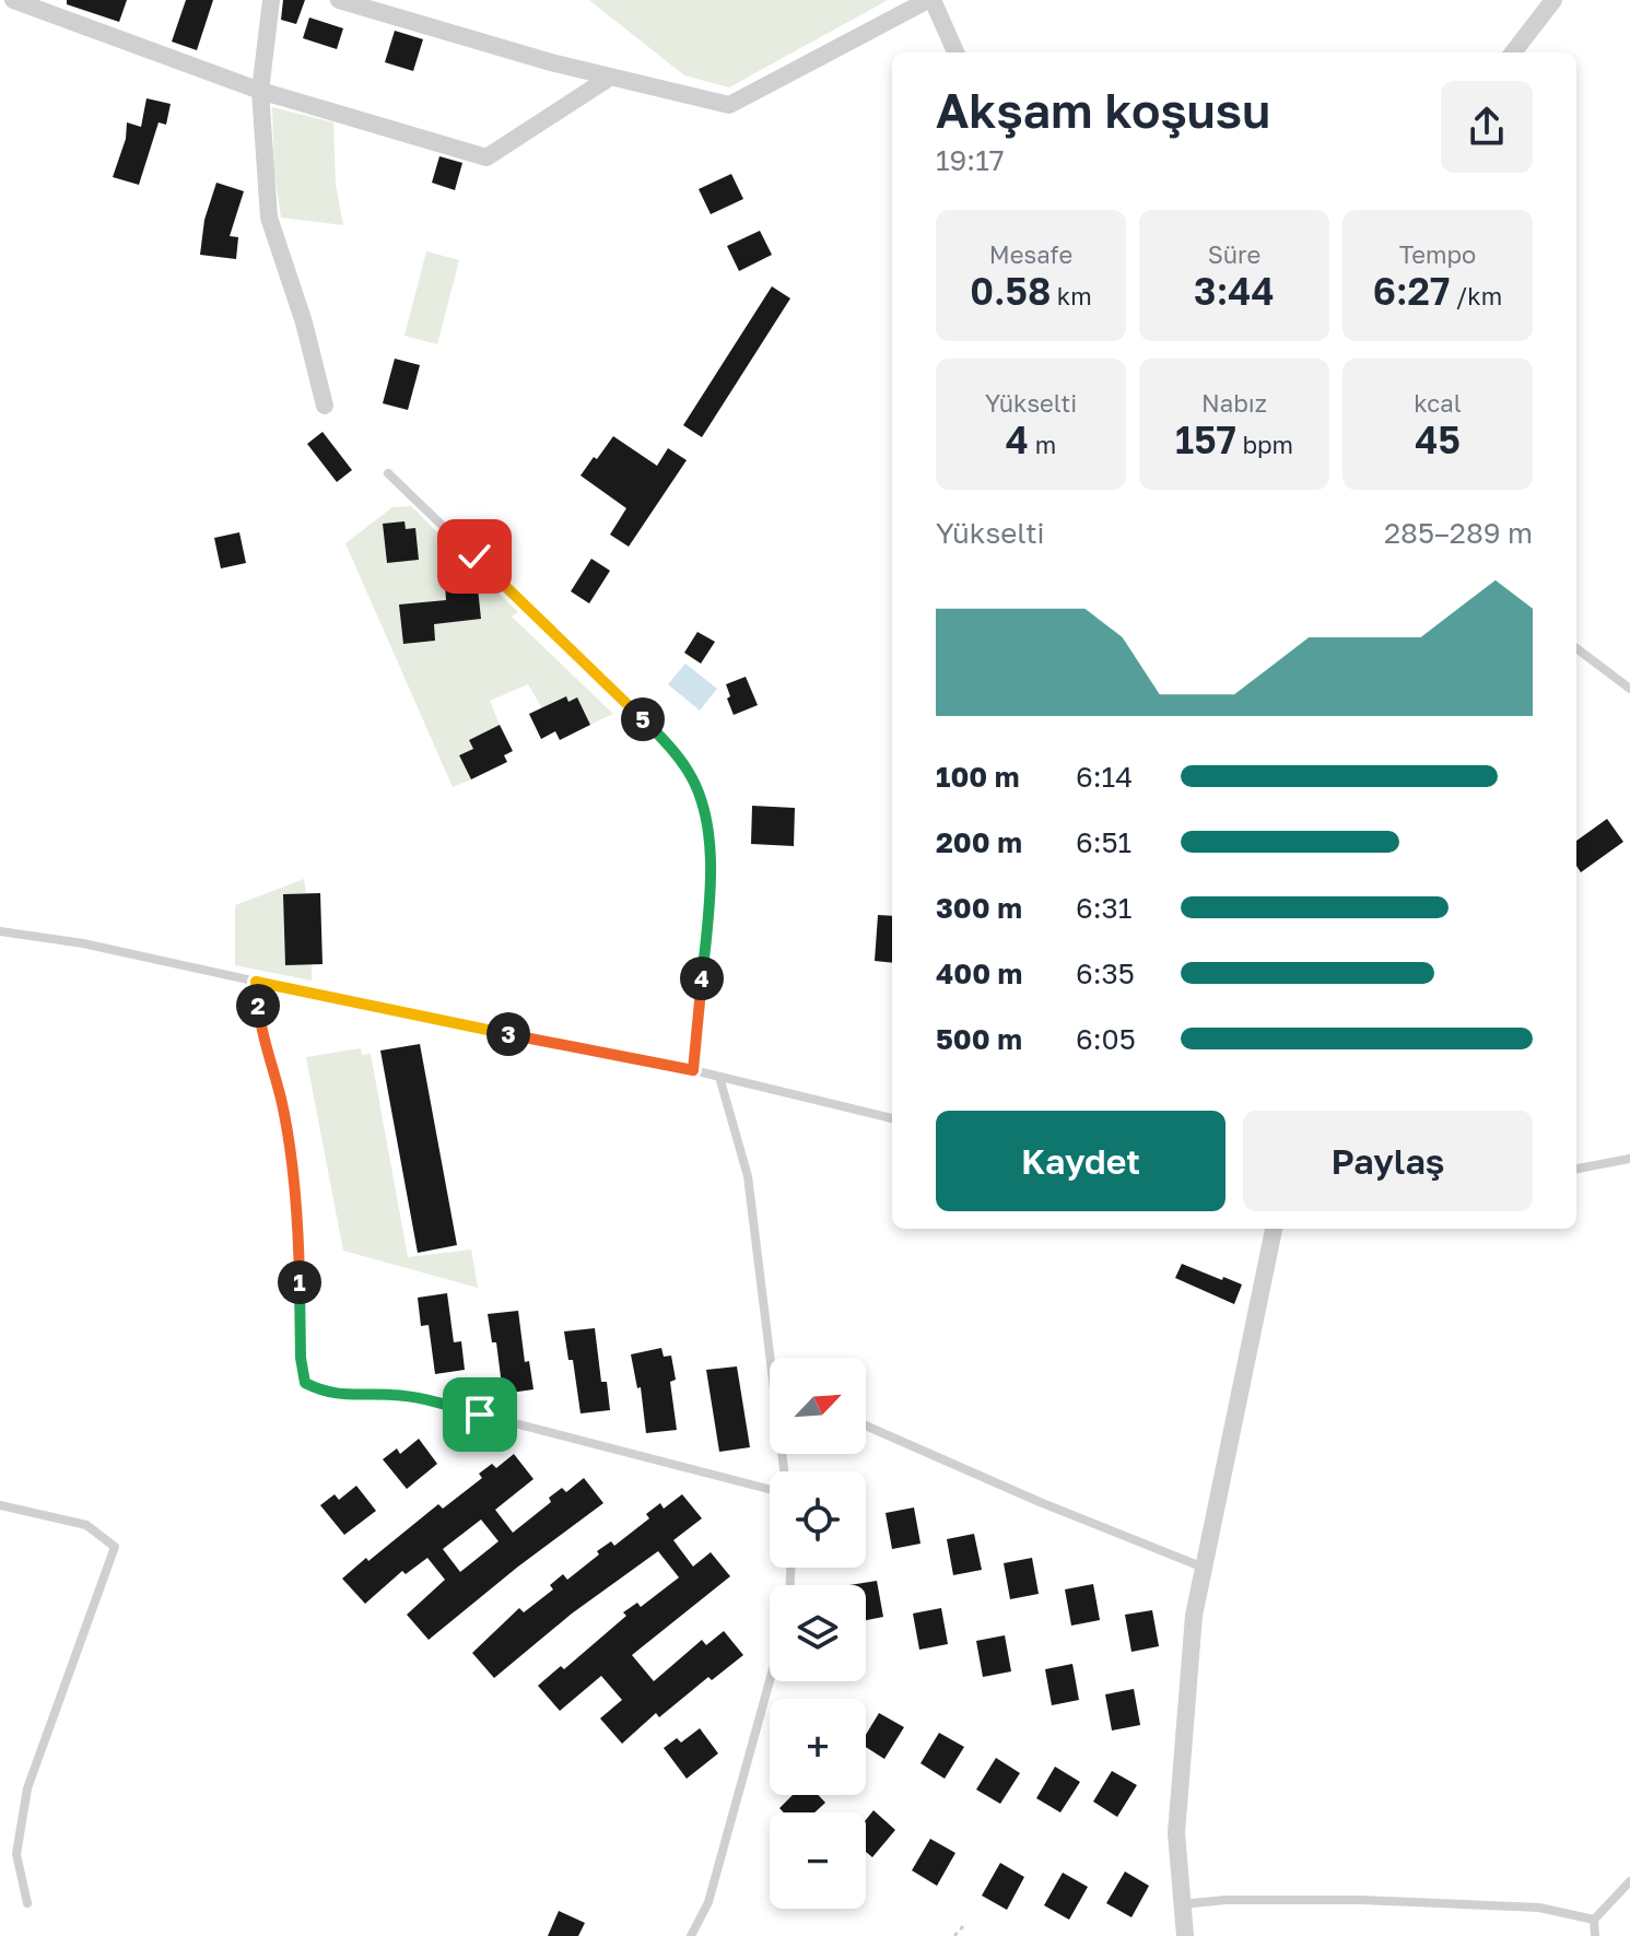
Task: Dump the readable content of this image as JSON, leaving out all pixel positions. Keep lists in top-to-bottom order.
{
  "north": "top right",
  "page": {
    "heading": ["Akşam koşusu", "19:17"],
    "stats": [
      ["Mesafe", "0.58 km"],
      ["Süre", "3:44"],
      ["Tempo", "6:27 /km"],
      ["Yükselti", "4 m"],
      ["Nabız", "157 bpm"],
      ["kcal", "45"]
    ],
    "chart": ["Yükselti", "285–289 m"],
    "pins": [
      "5",
      "4",
      "2",
      "3",
      "1"
    ],
    "list": [
      {
        "name": "100 m",
        "note": "6:14"
      },
      {
        "name": "200 m",
        "note": "6:51"
      },
      {
        "name": "300 m",
        "note": "6:31"
      },
      {
        "name": "400 m",
        "note": "6:35"
      },
      {
        "name": "500 m",
        "note": "6:05"
      }
    ],
    "buttons": ["Kaydet", "Paylaş"],
    "map_buttons": ["+", "−"]
  }
}
